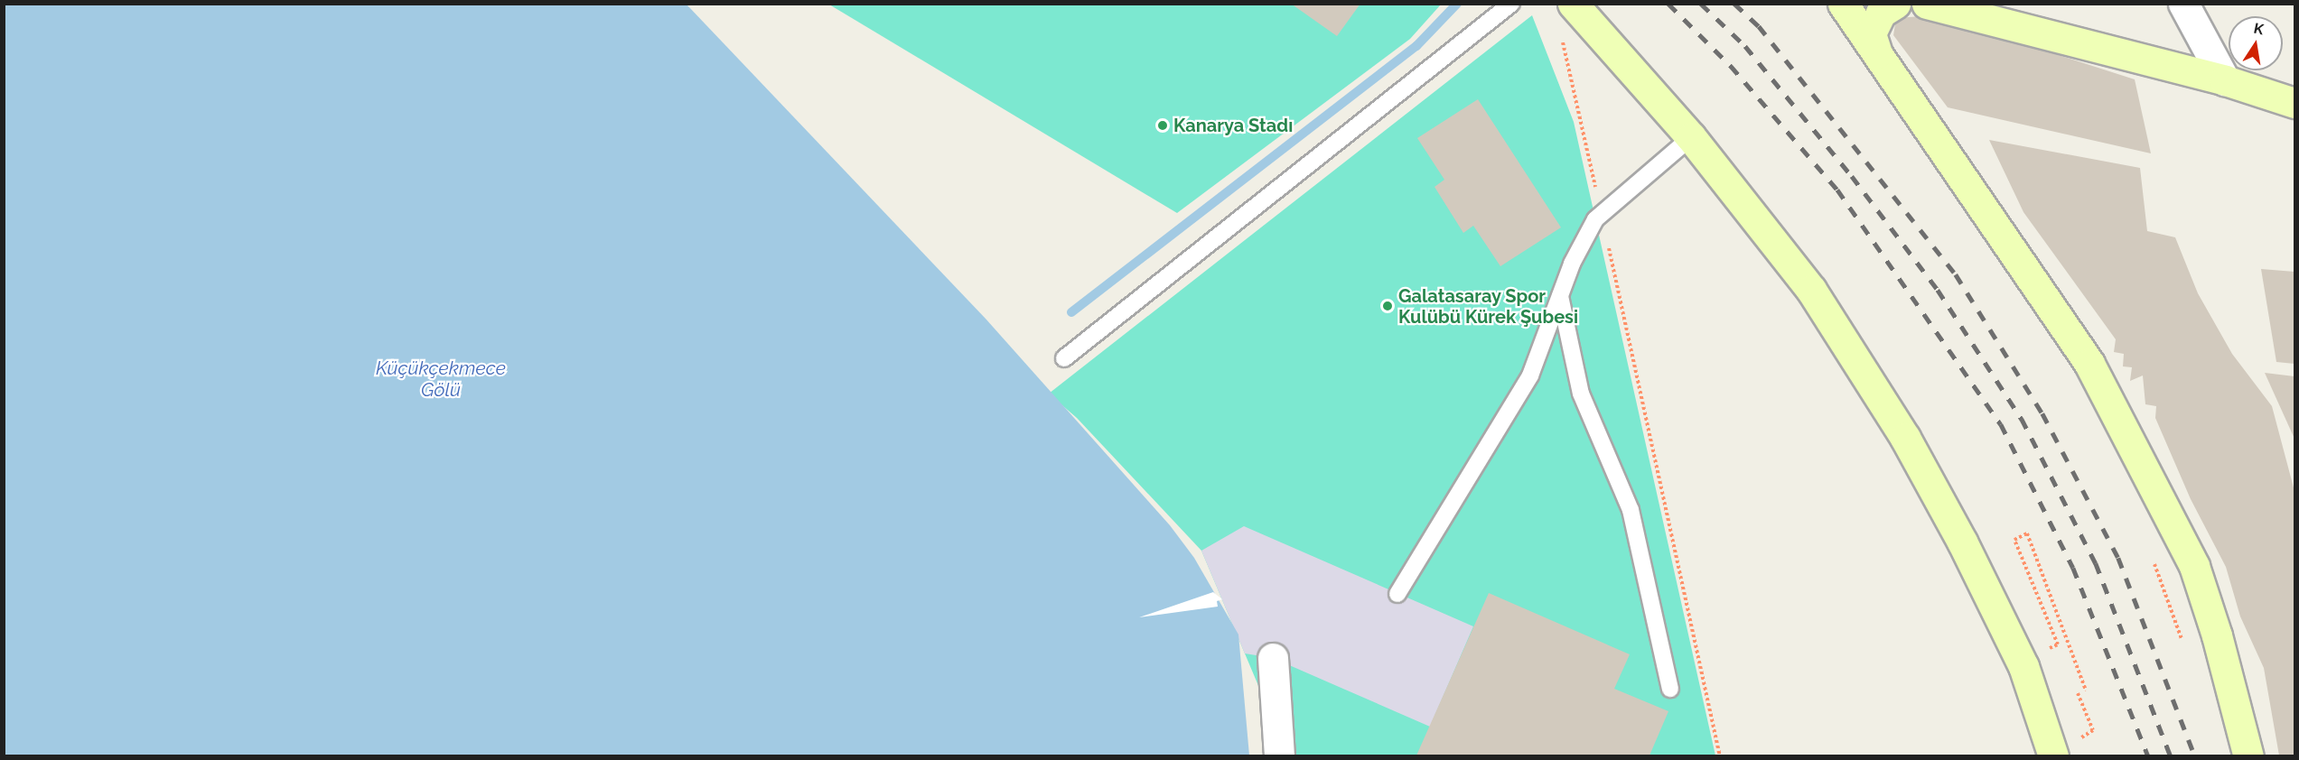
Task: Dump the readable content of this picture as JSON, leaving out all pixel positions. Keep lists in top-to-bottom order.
{
  "water": ["Küçükçekmece Gölü"],
  "places": ["Kanarya Stadı", "Galatasaray Spor Kulübü Kürek Şubesi"],
  "north": "top"
}
